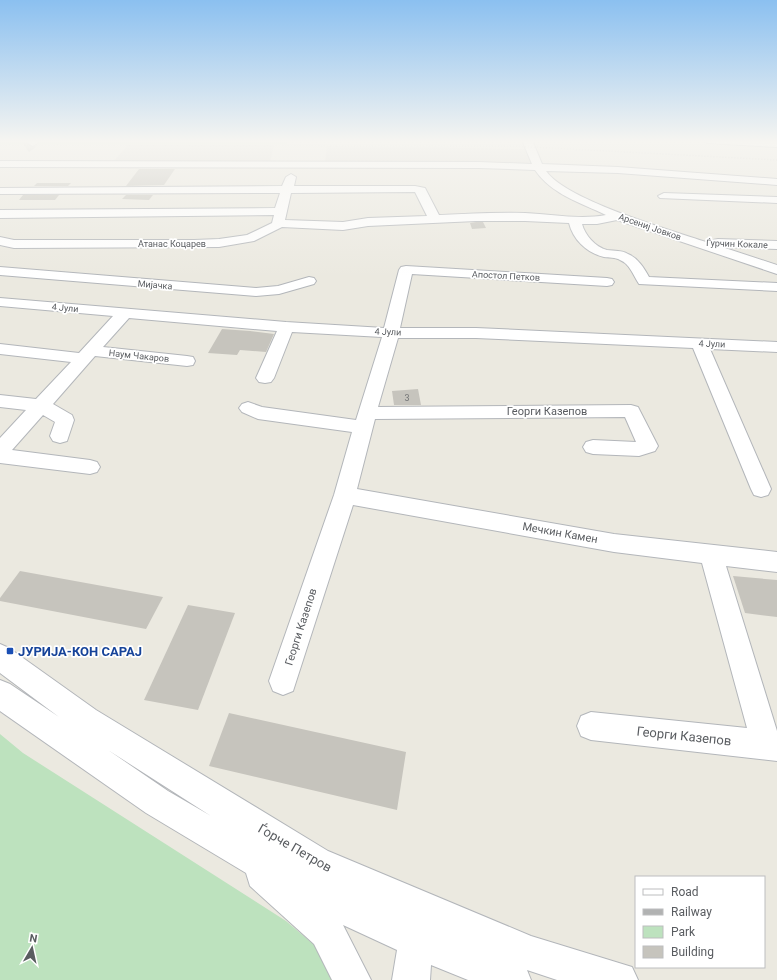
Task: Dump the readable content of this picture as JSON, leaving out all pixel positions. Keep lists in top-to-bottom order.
{
  "streets": {
    "street": [
      "Арсениј Јовков",
      "Атанас Коцарев",
      "Ѓурчин Кокале",
      "Апостол Петков",
      "Мијачка",
      "4 Јули",
      "Наум Чакаров",
      "Георги Казепов",
      "Мечкин Камен",
      "Ѓорче Петров"
    ]
  },
  "crossings": [
    ["Арсениј Јовков", "Ѓурчин Кокале"],
    ["Апостол Петков", "Георги Казепов"],
    ["4 Јули", "Наум Чакаров"],
    ["4 Јули", "Георги Казепов"],
    ["Георги Казепов", "Мечкин Камен"]
  ],
  "places": {
    "transit": ["ЈУРИЈА-КОН САРАЈ"]
  },
  "house_numbers": ["3"],
  "legend": [
    "Road",
    "Railway",
    "Park",
    "Building"
  ],
  "north": "top"
}
